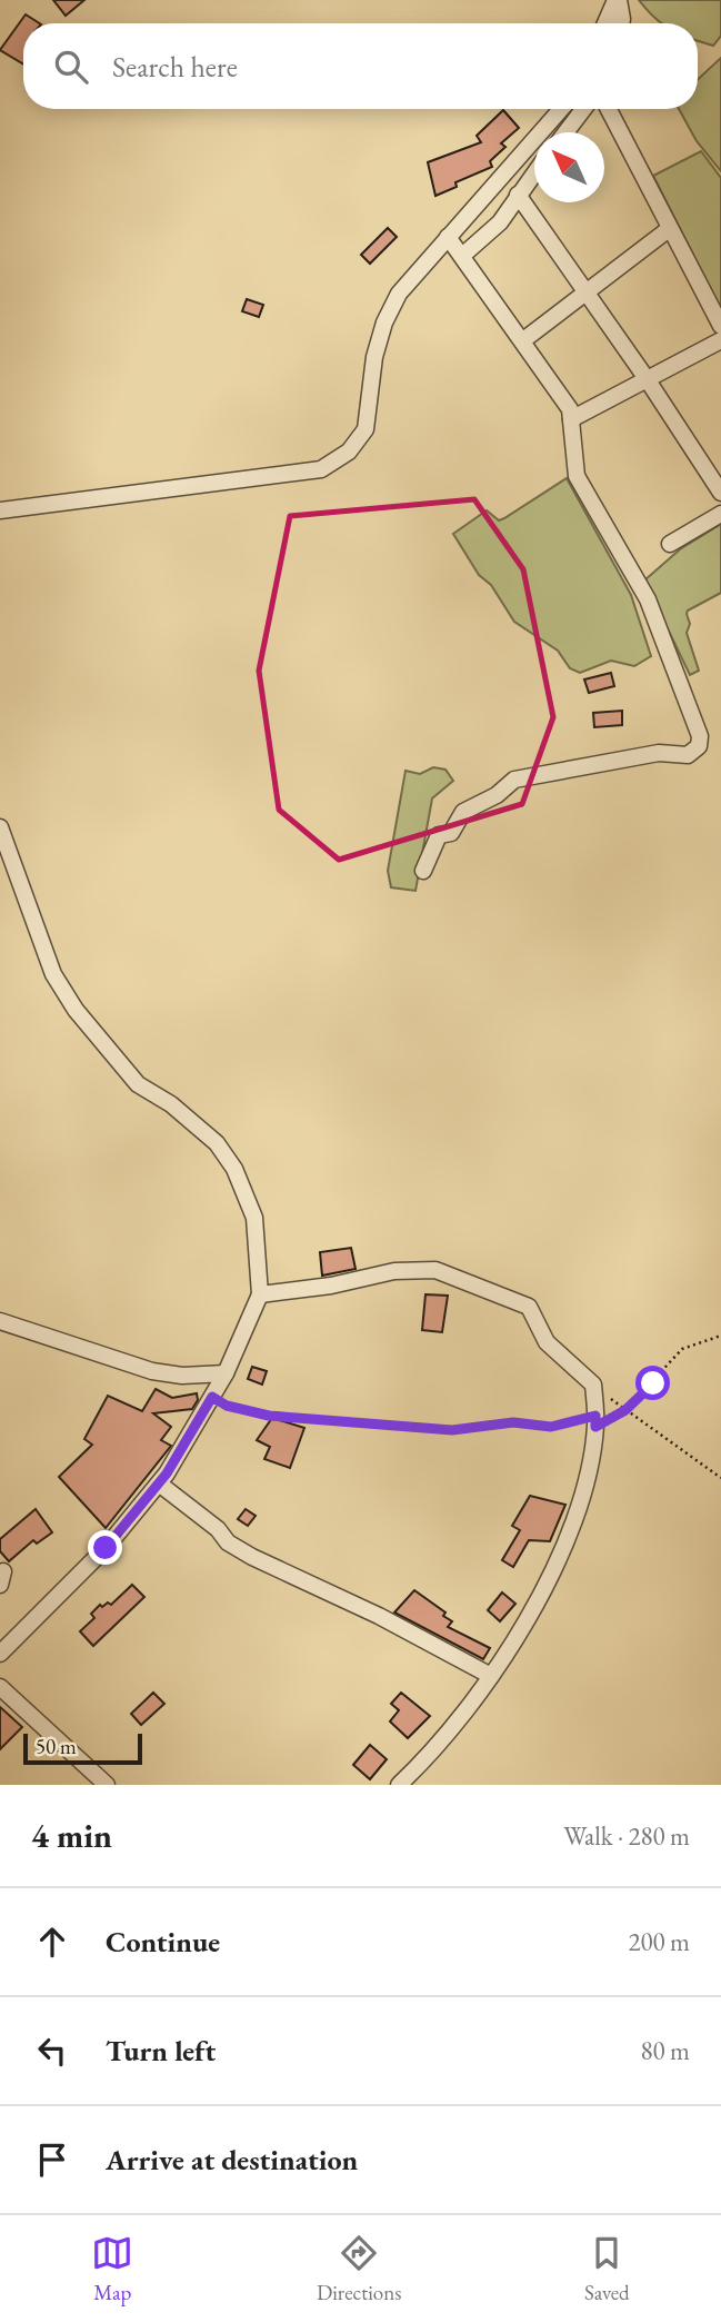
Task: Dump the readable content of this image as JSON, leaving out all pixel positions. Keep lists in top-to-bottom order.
{
  "scale_bar": "50 m",
  "north": "top left",
  "page": {
    "search": "Search here",
    "scale": "50 m",
    "heading": ["4 min", "Walk · 280 m"],
    "list": [
      ["Continue", "200 m"],
      ["Turn left", "80 m"],
      "Arrive at destination"
    ],
    "nav": ["Map", "Directions", "Saved"]
  }
}
